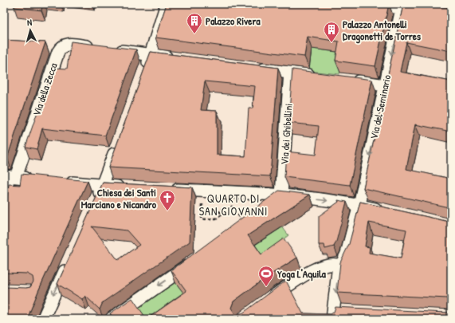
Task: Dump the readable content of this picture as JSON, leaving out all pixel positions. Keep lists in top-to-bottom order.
{
  "streets": {
    "street": ["Via della Zecca", "Via del Seminario", "Via dei Ghibellini"]
  },
  "one_way": ["Via del Seminario"],
  "districts": ["QUARTO DI SAN GIOVANNI"],
  "places": {
    "building": ["Palazzo Rivera", "Palazzo Antonelli Dragonetti de Torres"],
    "church": ["Chiesa dei Santi Marciano e Nicandro"],
    "sports": ["Yoga L'Aquila"]
  },
  "north": "top"
}
